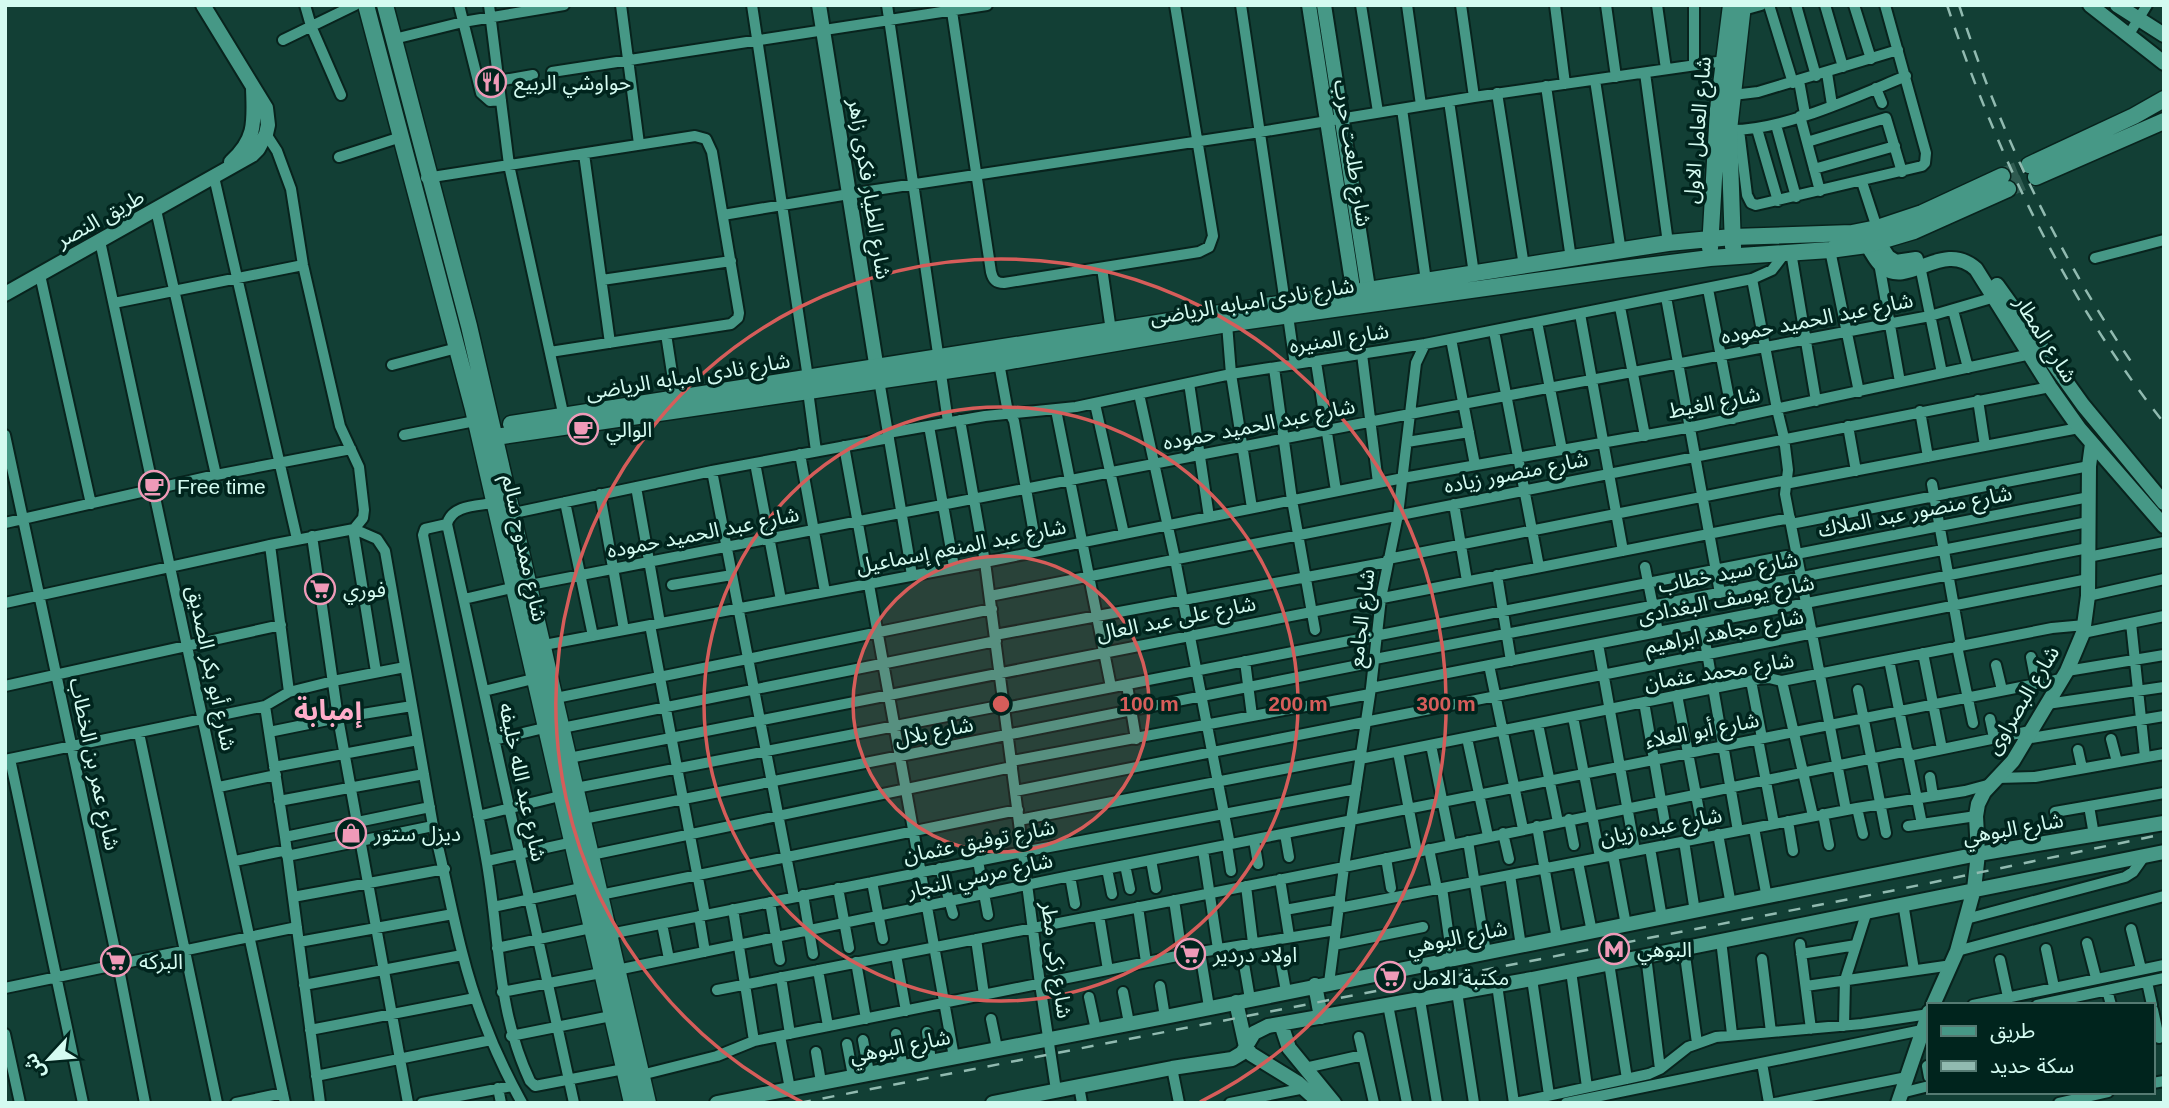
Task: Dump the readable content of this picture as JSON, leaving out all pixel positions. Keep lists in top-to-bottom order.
{
  "streets": {
    "main road": ["شارع العامل الاول", "شارع نادى امبابه الرياضى", "شارع ممدوح سالم"],
    "street": [
      "شارع طلعت حرب",
      "شارع الطيار فكرى زاهر",
      "طريق النصر",
      "شارع عبد الحميد حموده",
      "شارع المنيره",
      "شارع المطار",
      "شارع الغيط",
      "شارع منصور زياده",
      "شارع منصور عبد الملاك",
      "شارع عبد المنعم إسماعيل",
      "شارع سيد خطاب",
      "شارع يوسف البغدادى",
      "شارع على عبد العال",
      "شارع الجامع",
      "شارع مجاهد ابراهيم",
      "شارع أبو بكر الصديق",
      "شارع محمد عثمان",
      "شارع البصراوى",
      "شارع أبو العلاء",
      "شارع بلال",
      "شارع عمر بن الخطاب",
      "شارع عبد الله خليفه",
      "شارع عبده زيان",
      "شارع البوهي",
      "شارع توفيق عثمان",
      "شارع مرسي النجار",
      "شارع زكى مطر"
    ]
  },
  "crossings": [
    ["شارع العامل الاول", "شارع نادى امبابه الرياضى"],
    ["شارع طلعت حرب", "شارع نادى امبابه الرياضى"],
    ["شارع الطيار فكرى زاهر", "شارع نادى امبابه الرياضى"],
    ["طريق النصر", "شارع أبو بكر الصديق"],
    ["شارع نادى امبابه الرياضى", "شارع المنيره"],
    ["شارع نادى امبابه الرياضى", "شارع المطار"],
    ["شارع نادى امبابه الرياضى", "شارع ممدوح سالم"],
    ["شارع عبد الحميد حموده", "شارع المطار"],
    ["شارع عبد الحميد حموده", "شارع ممدوح سالم"],
    ["شارع عبد الحميد حموده", "شارع الجامع"],
    ["شارع عبد الحميد حموده", "شارع زكى مطر"],
    ["شارع المنيره", "شارع ممدوح سالم"],
    ["شارع المنيره", "شارع الجامع"],
    ["شارع المنيره", "شارع زكى مطر"],
    ["شارع المطار", "شارع الغيط"],
    ["شارع المطار", "شارع منصور زياده"],
    ["شارع المطار", "شارع البصراوى"],
    ["شارع الغيط", "شارع عبد المنعم إسماعيل"],
    ["شارع الغيط", "شارع الجامع"],
    ["شارع منصور زياده", "شارع الجامع"],
    ["شارع منصور زياده", "شارع زكى مطر"],
    ["شارع منصور عبد الملاك", "شارع ممدوح سالم"],
    ["شارع منصور عبد الملاك", "شارع الجامع"],
    ["شارع منصور عبد الملاك", "شارع البصراوى"],
    ["شارع منصور عبد الملاك", "شارع زكى مطر"],
    ["شارع عبد المنعم إسماعيل", "شارع ممدوح سالم"],
    ["شارع عبد المنعم إسماعيل", "شارع الجامع"],
    ["شارع عبد المنعم إسماعيل", "شارع زكى مطر"],
    ["شارع ممدوح سالم", "شارع يوسف البغدادى"],
    ["شارع ممدوح سالم", "شارع على عبد العال"],
    ["شارع ممدوح سالم", "شارع محمد عثمان"],
    ["شارع ممدوح سالم", "شارع بلال"],
    ["شارع ممدوح سالم", "شارع توفيق عثمان"],
    ["شارع ممدوح سالم", "شارع مرسي النجار"],
    ["شارع سيد خطاب", "شارع الجامع"],
    ["شارع سيد خطاب", "شارع البصراوى"],
    ["شارع سيد خطاب", "شارع بلال"],
    ["شارع يوسف البغدادى", "شارع الجامع"],
    ["شارع يوسف البغدادى", "شارع البصراوى"],
    ["شارع يوسف البغدادى", "شارع عبد الله خليفه"],
    ["شارع يوسف البغدادى", "شارع زكى مطر"],
    ["شارع على عبد العال", "شارع الجامع"],
    ["شارع على عبد العال", "شارع البصراوى"],
    ["شارع على عبد العال", "شارع زكى مطر"],
    ["شارع الجامع", "شارع مجاهد ابراهيم"],
    ["شارع الجامع", "شارع محمد عثمان"],
    ["شارع الجامع", "شارع أبو العلاء"],
    ["شارع الجامع", "شارع بلال"],
    ["شارع الجامع", "شارع عبده زيان"],
    ["شارع الجامع", "شارع البوهي"],
    ["شارع الجامع", "شارع توفيق عثمان"],
    ["شارع الجامع", "شارع مرسي النجار"],
    ["شارع مجاهد ابراهيم", "شارع البصراوى"],
    ["شارع مجاهد ابراهيم", "شارع زكى مطر"],
    ["شارع محمد عثمان", "شارع البصراوى"],
    ["شارع محمد عثمان", "شارع زكى مطر"],
    ["شارع البصراوى", "شارع أبو العلاء"],
    ["شارع البصراوى", "شارع عبده زيان"],
    ["شارع البصراوى", "شارع البوهي"],
    ["شارع أبو العلاء", "شارع مرسي النجار"],
    ["شارع بلال", "شارع زكى مطر"],
    ["شارع عبد الله خليفه", "شارع مرسي النجار"],
    ["شارع البوهي", "شارع زكى مطر"],
    ["شارع توفيق عثمان", "شارع زكى مطر"],
    ["شارع مرسي النجار", "شارع زكى مطر"]
  ],
  "districts": ["إمبابة"],
  "places": {
    "restaurant": ["حواوشي الربيع"],
    "cafe": ["الوالي", "Free time"],
    "supermarket": [
      "فوري",
      "اولاد دردير",
      "البركه",
      "مكتبة الامل"
    ],
    "shop": ["ديزل ستور"],
    "metro station": ["البوهي"]
  },
  "legend": ["طريق", "سكة حديد"],
  "north": "bottom left",
  "rings": ["100 m", "200 m", "300 m"]
}
